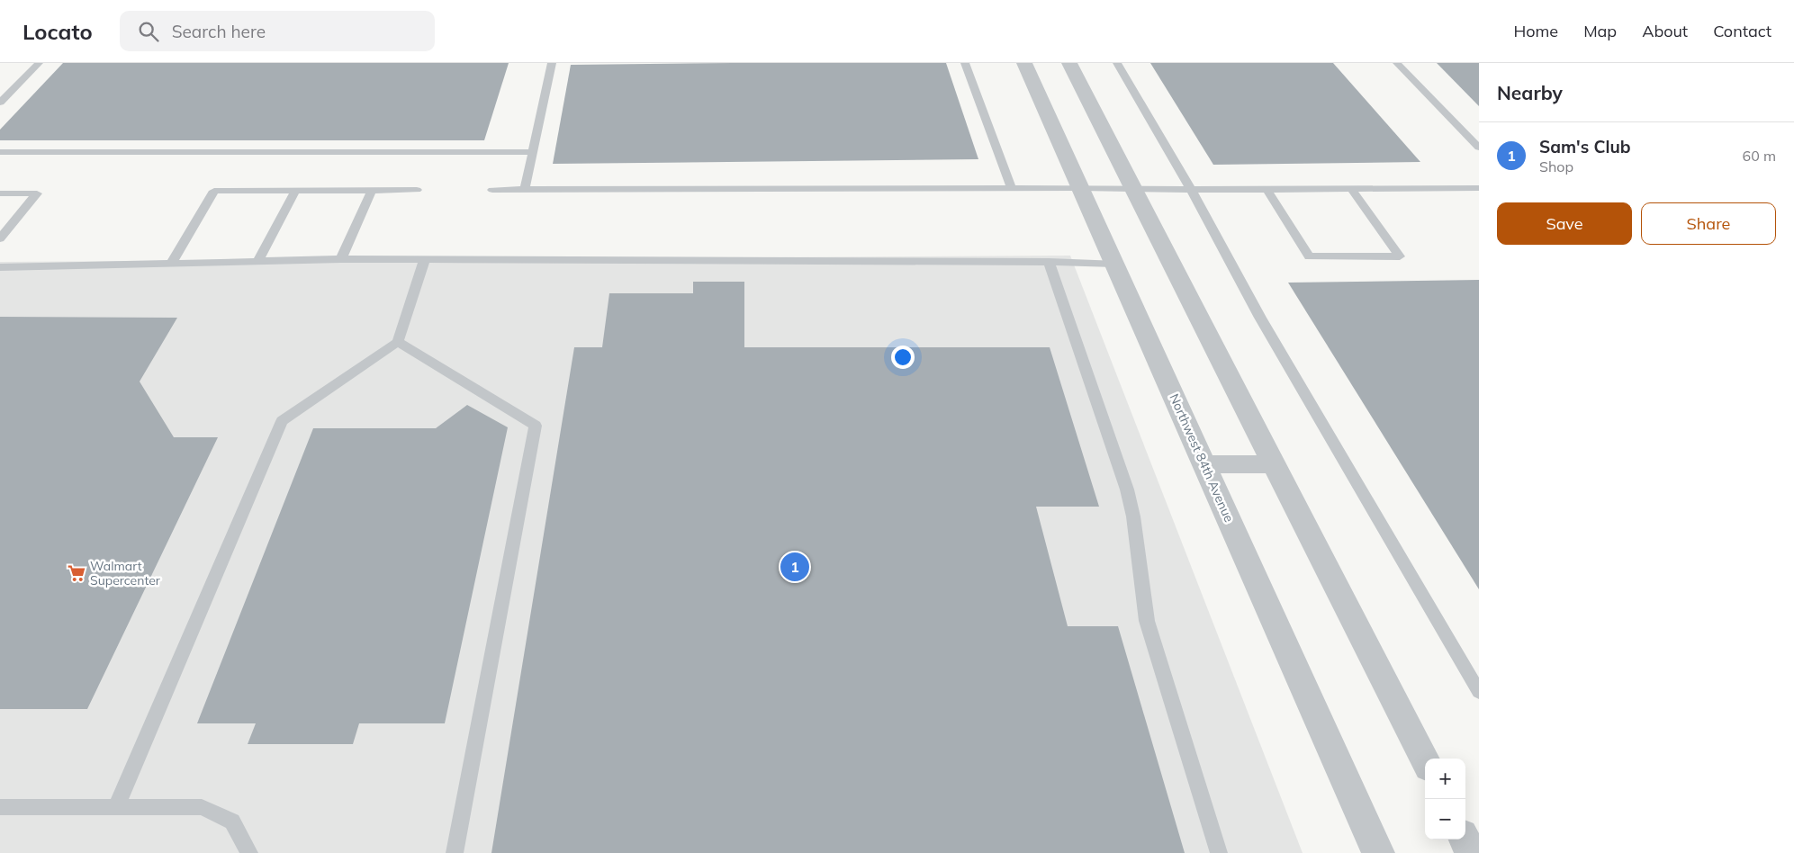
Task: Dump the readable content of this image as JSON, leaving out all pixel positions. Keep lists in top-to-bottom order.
{
  "streets": {
    "street": ["Northwest 84th Avenue"]
  },
  "places": {
    "supermarket": ["Walmart Supercenter"]
  },
  "page": {
    "header": "Locato",
    "search": "Search here",
    "nav": [
      "Home",
      "Map",
      "About",
      "Contact"
    ],
    "heading": "Nearby",
    "list": [
      {
        "mark": "1",
        "name": "Sam's Club",
        "note": "Shop",
        "value": "60 m"
      }
    ],
    "buttons": ["Save", "Share"],
    "pins": "1",
    "map_buttons": ["+", "−"]
  }
}
